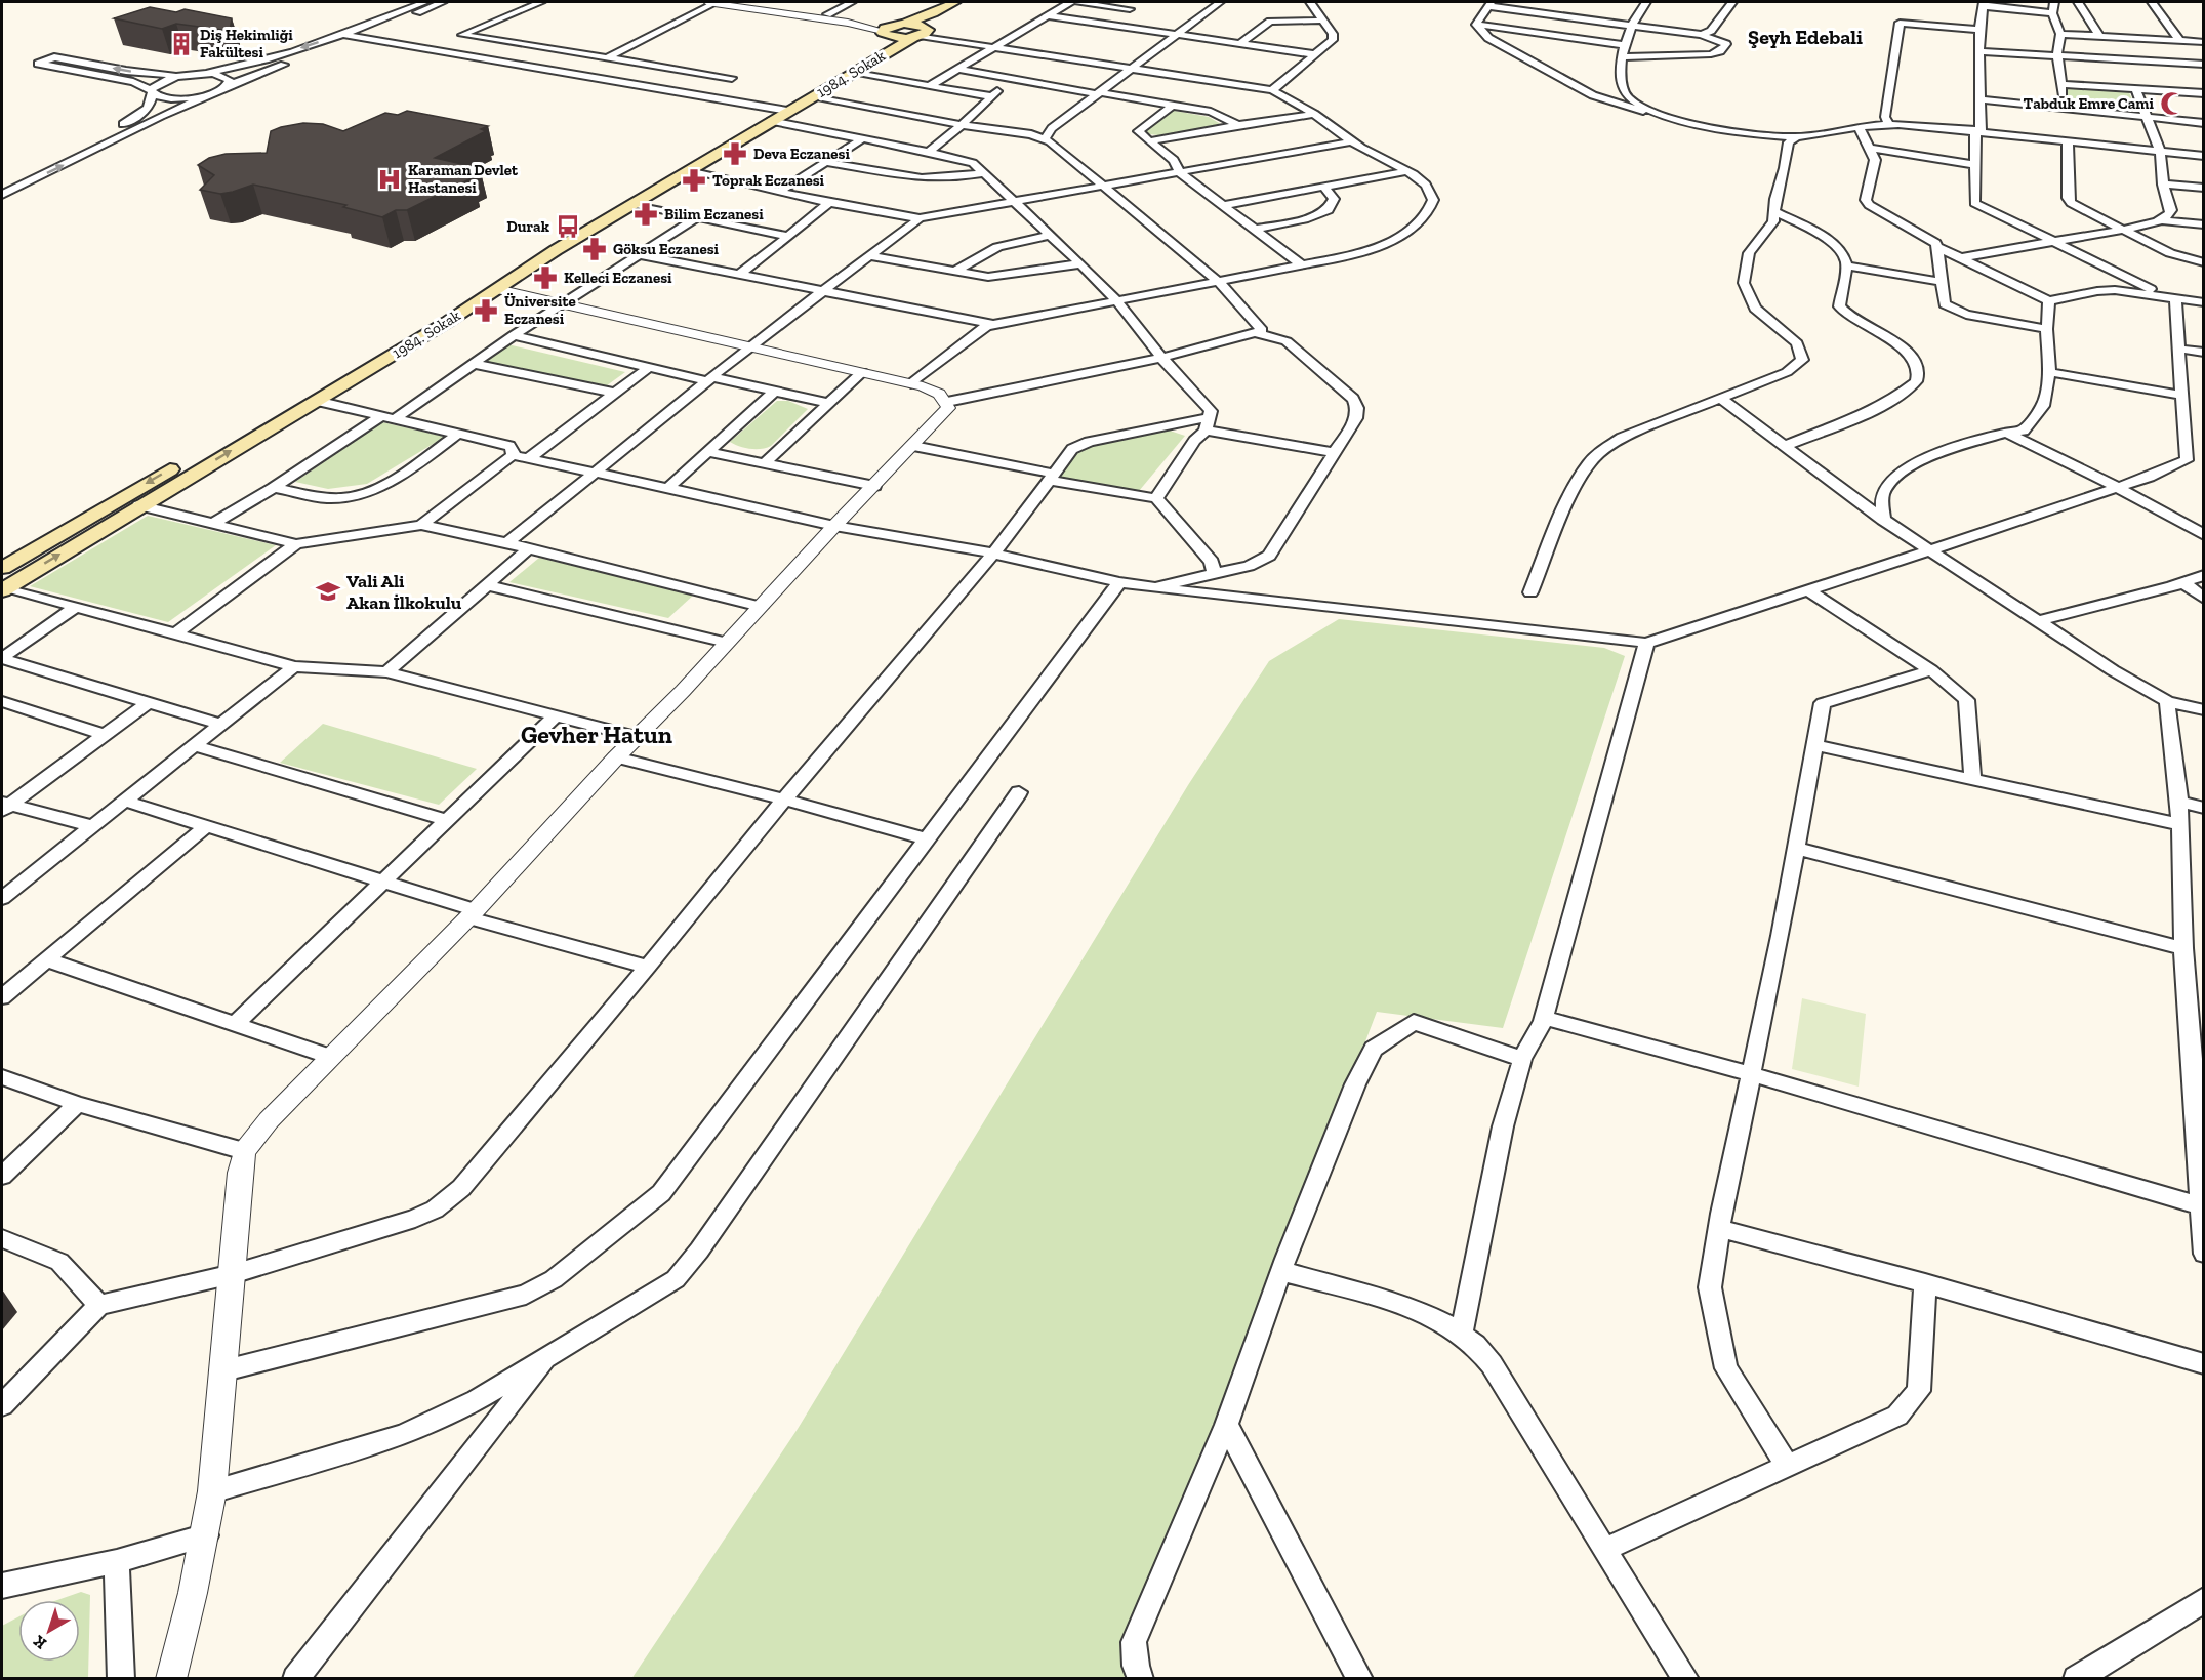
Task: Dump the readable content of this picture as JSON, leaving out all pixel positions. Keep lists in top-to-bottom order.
{
  "streets": {
    "main road": ["1984. Sokak"]
  },
  "districts": ["Şeyh Edebali", "Gevher Hatun"],
  "places": {
    "building": ["Diş Hekimliği Fakültesi"],
    "mosque": ["Tabduk Emre Cami"],
    "pharmacy": [
      "Deva Eczanesi",
      "Toprak Eczanesi",
      "Bilim Eczanesi",
      "Göksu Eczanesi",
      "Kelleci Eczanesi",
      "Üniversite Eczanesi"
    ],
    "hospital": ["Karaman Devlet Hastanesi"],
    "bus stop": ["Durak"],
    "school or university": ["Vali Ali Akan İlkokulu"]
  },
  "north": "bottom left"
}
